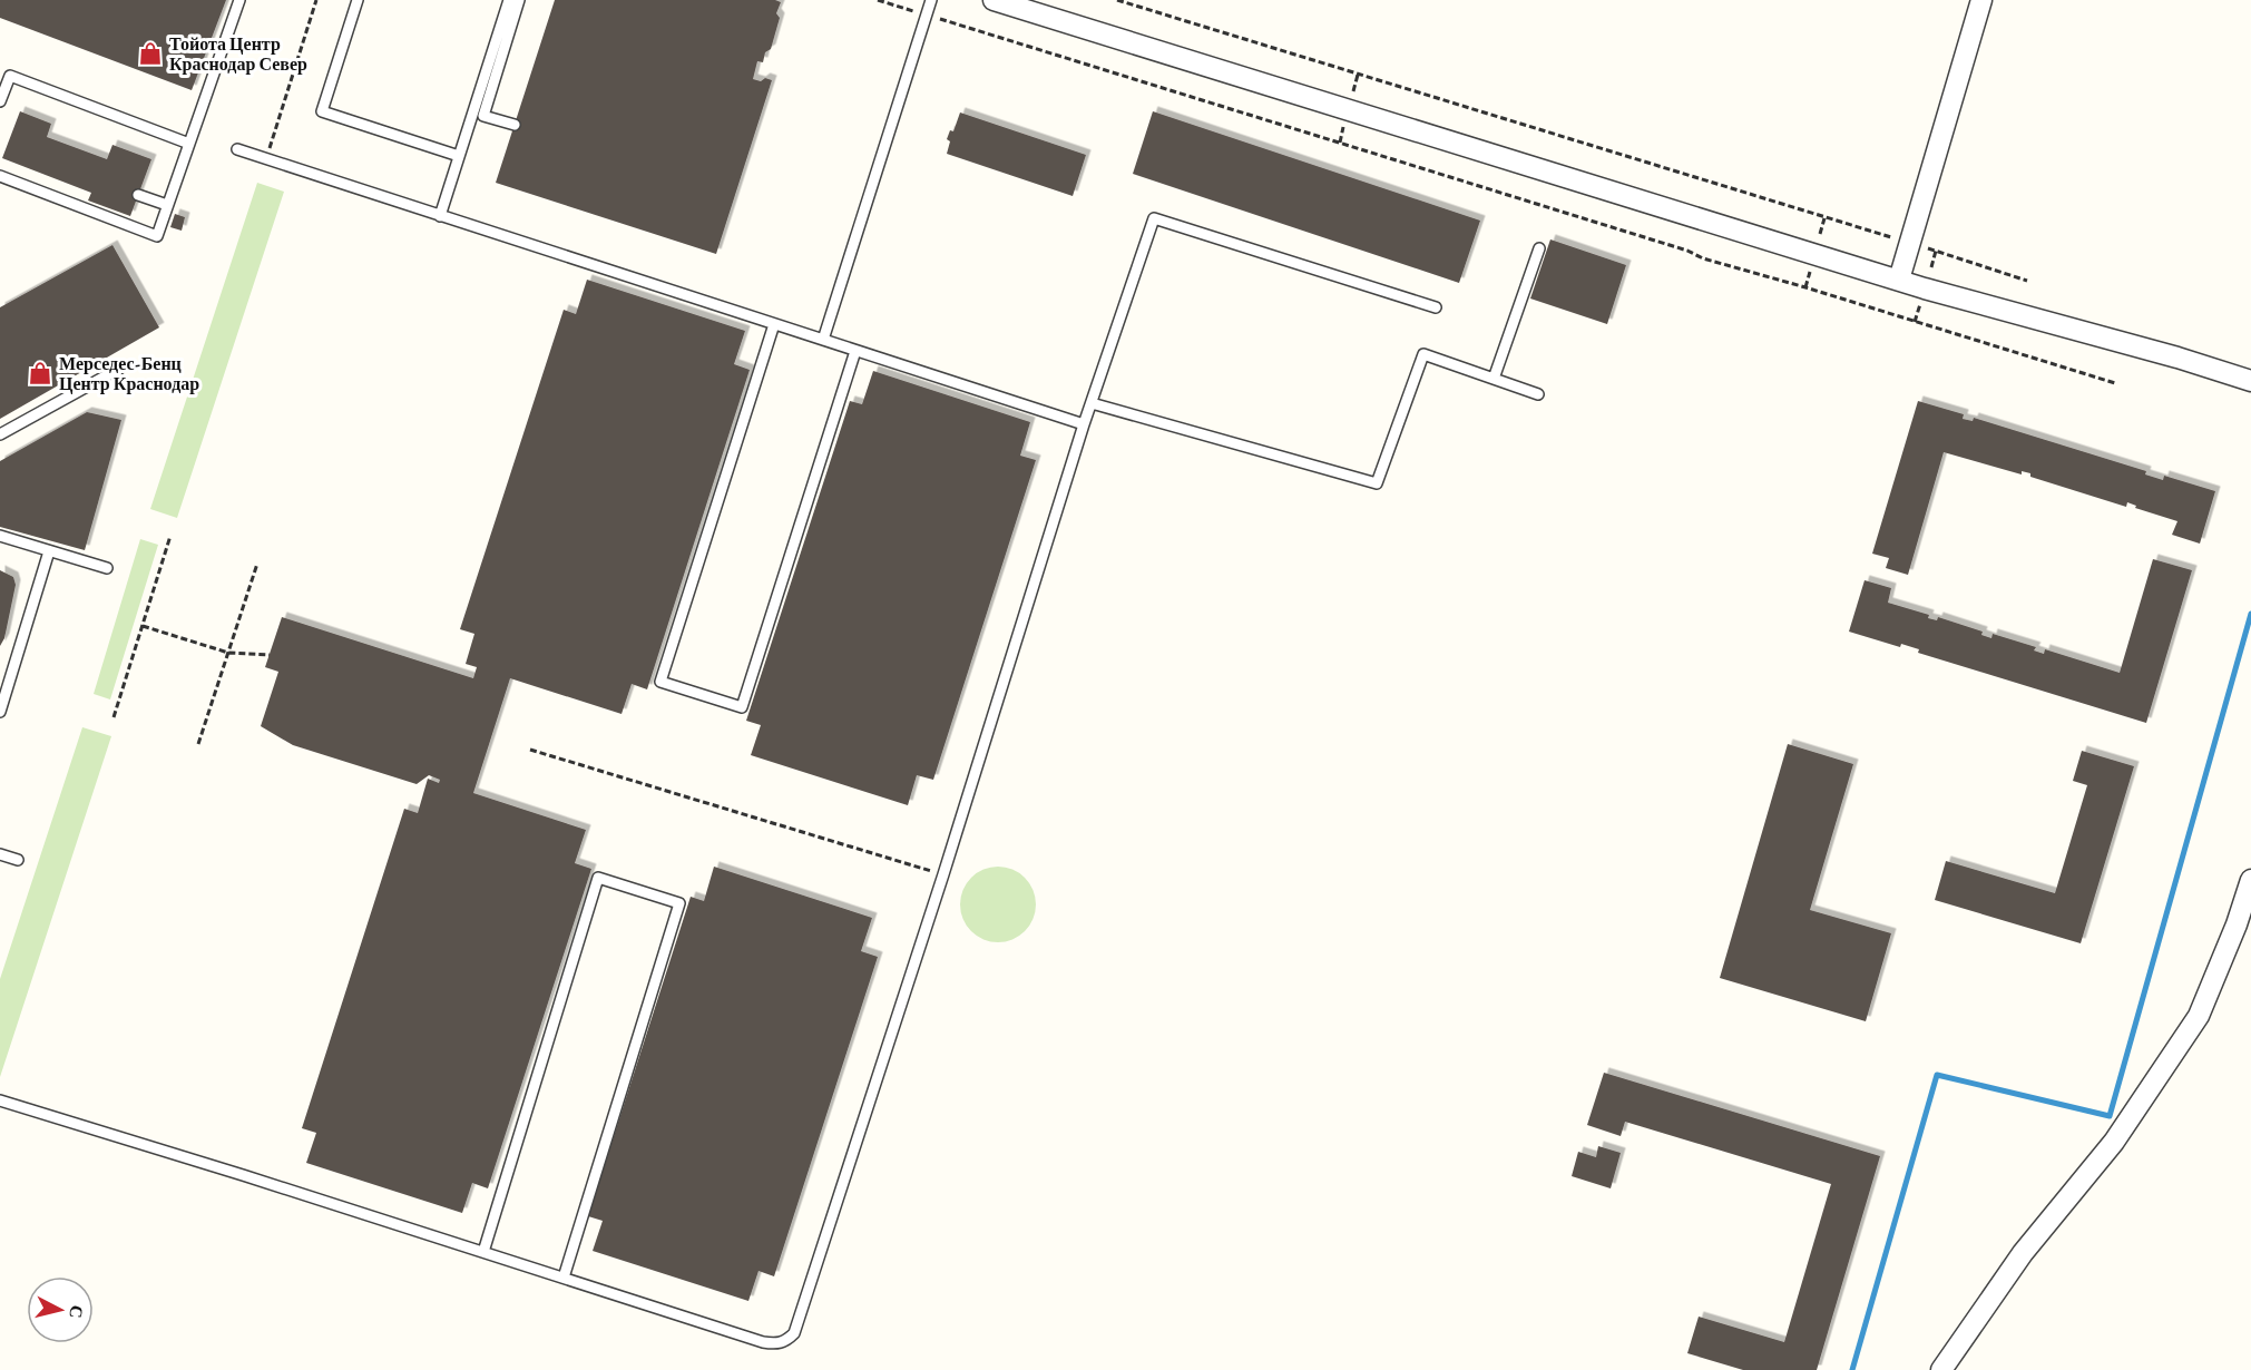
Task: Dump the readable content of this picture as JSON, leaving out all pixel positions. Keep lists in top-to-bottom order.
{
  "places": {
    "shop": ["Тойота Центр Краснодар Север", "Мерседес-Бенц Центр Краснодар"]
  },
  "north": "right"
}
